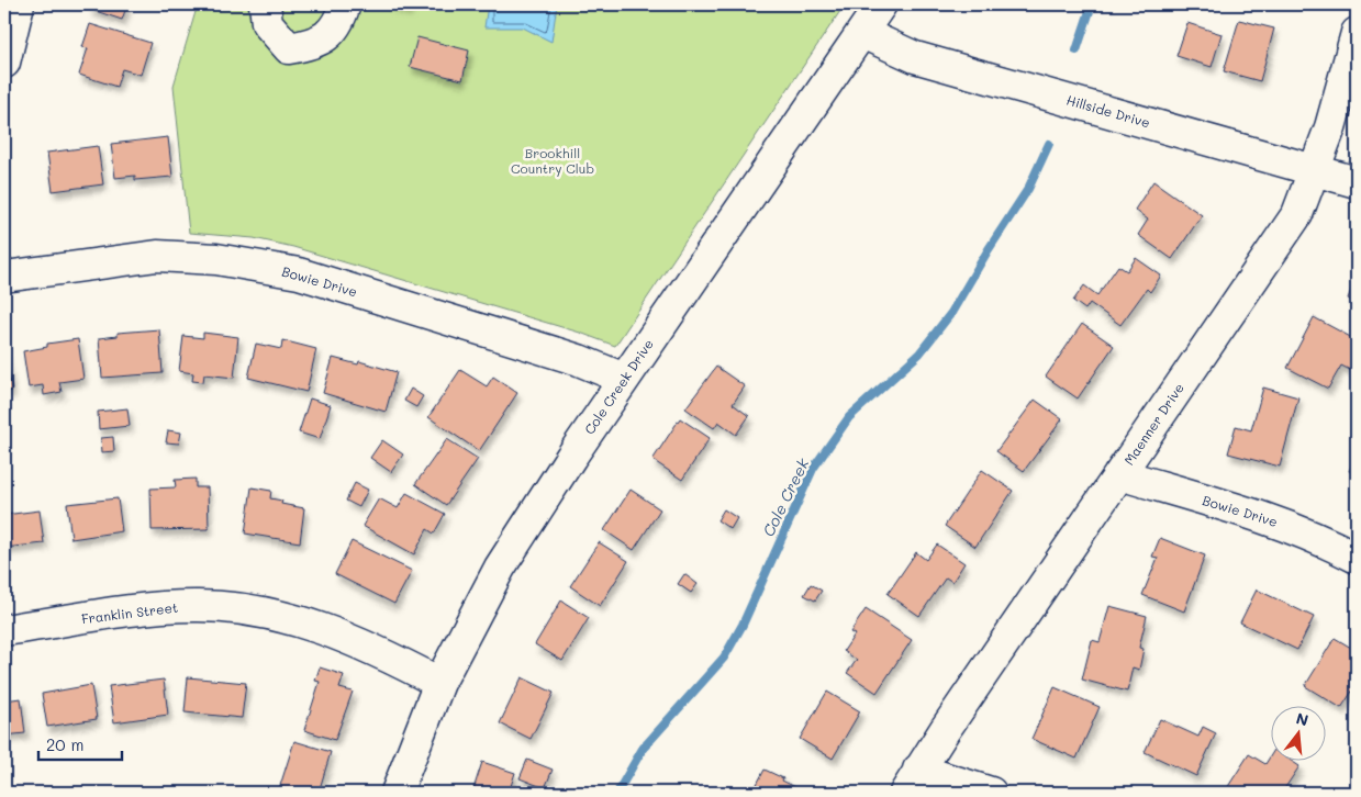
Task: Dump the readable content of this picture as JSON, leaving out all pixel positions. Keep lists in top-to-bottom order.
{
  "streets": {
    "street": [
      "Hillside Drive",
      "Bowie Drive",
      "Cole Creek Drive",
      "Maenner Drive",
      "Franklin Street"
    ]
  },
  "crossings": [
    ["Hillside Drive", "Cole Creek Drive"],
    ["Hillside Drive", "Maenner Drive"],
    ["Bowie Drive", "Cole Creek Drive"],
    ["Bowie Drive", "Maenner Drive"],
    ["Cole Creek Drive", "Franklin Street"]
  ],
  "water": ["Cole Creek"],
  "parks": ["Brookhill Country Club"],
  "scale_bar": "20 m",
  "north": "top"
}
